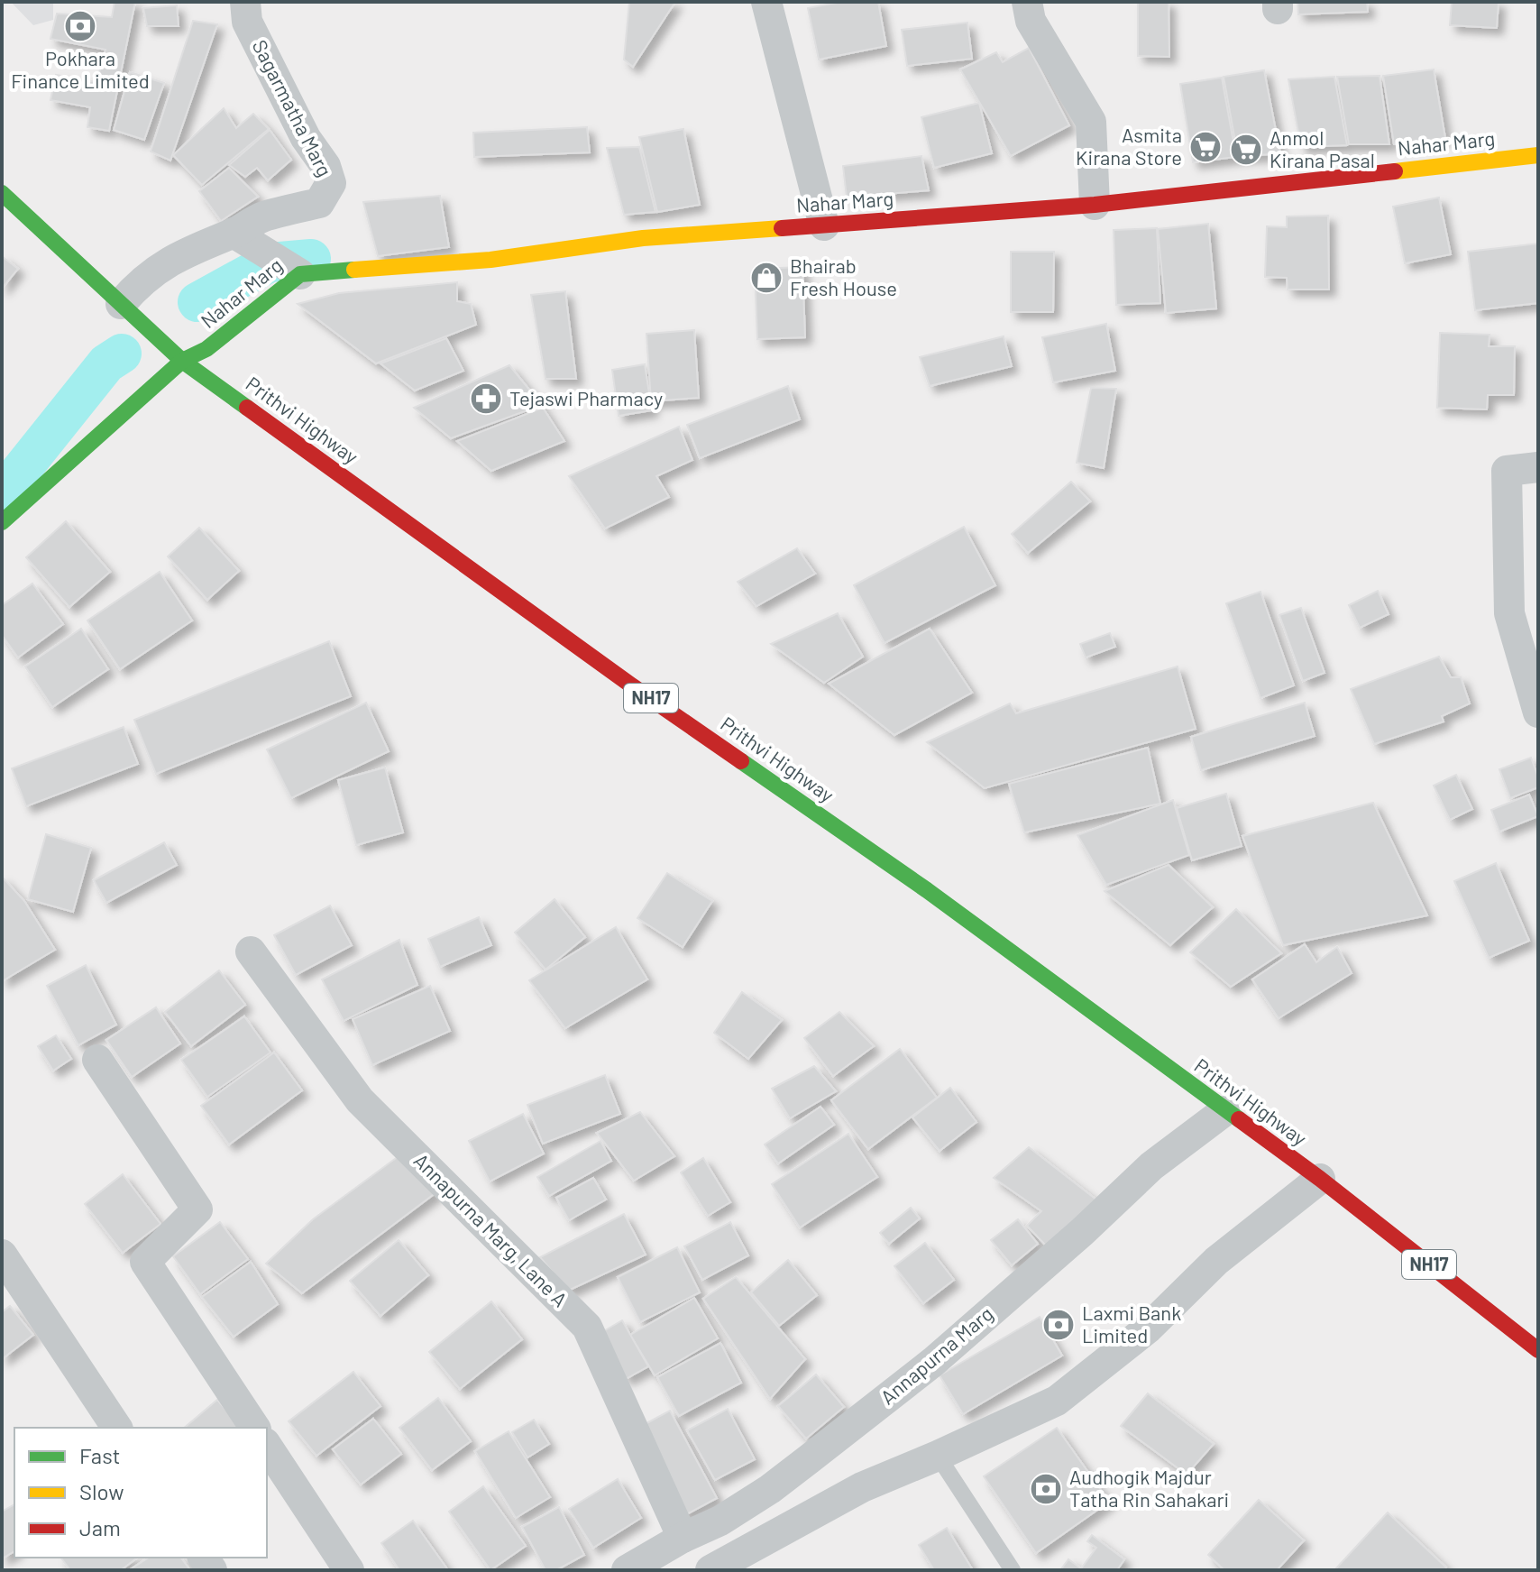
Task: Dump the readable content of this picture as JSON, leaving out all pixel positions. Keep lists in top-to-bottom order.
{
  "streets": {
    "main road": ["Nahar Marg", "Prithvi Highway", "NH17"],
    "street": ["Sagarmatha Marg", "Annapurna Marg, Lane A", "Annapurna Marg"]
  },
  "crossings": [
    ["Sagarmatha Marg", "Prithvi Highway"],
    ["Nahar Marg", "Prithvi Highway"],
    ["Prithvi Highway", "Annapurna Marg"],
    ["Annapurna Marg, Lane A", "Annapurna Marg"]
  ],
  "places": {
    "bank": ["Pokhara Finance Limited", "Laxmi Bank Limited", "Audhogik Majdur Tatha Rin Sahakari"],
    "supermarket": ["Asmita Kirana Store", "Anmol Kirana Pasal"],
    "shop": ["Bhairab Fresh House"],
    "pharmacy": ["Tejaswi Pharmacy"]
  },
  "legend": ["Fast", "Slow", "Jam"]
}
